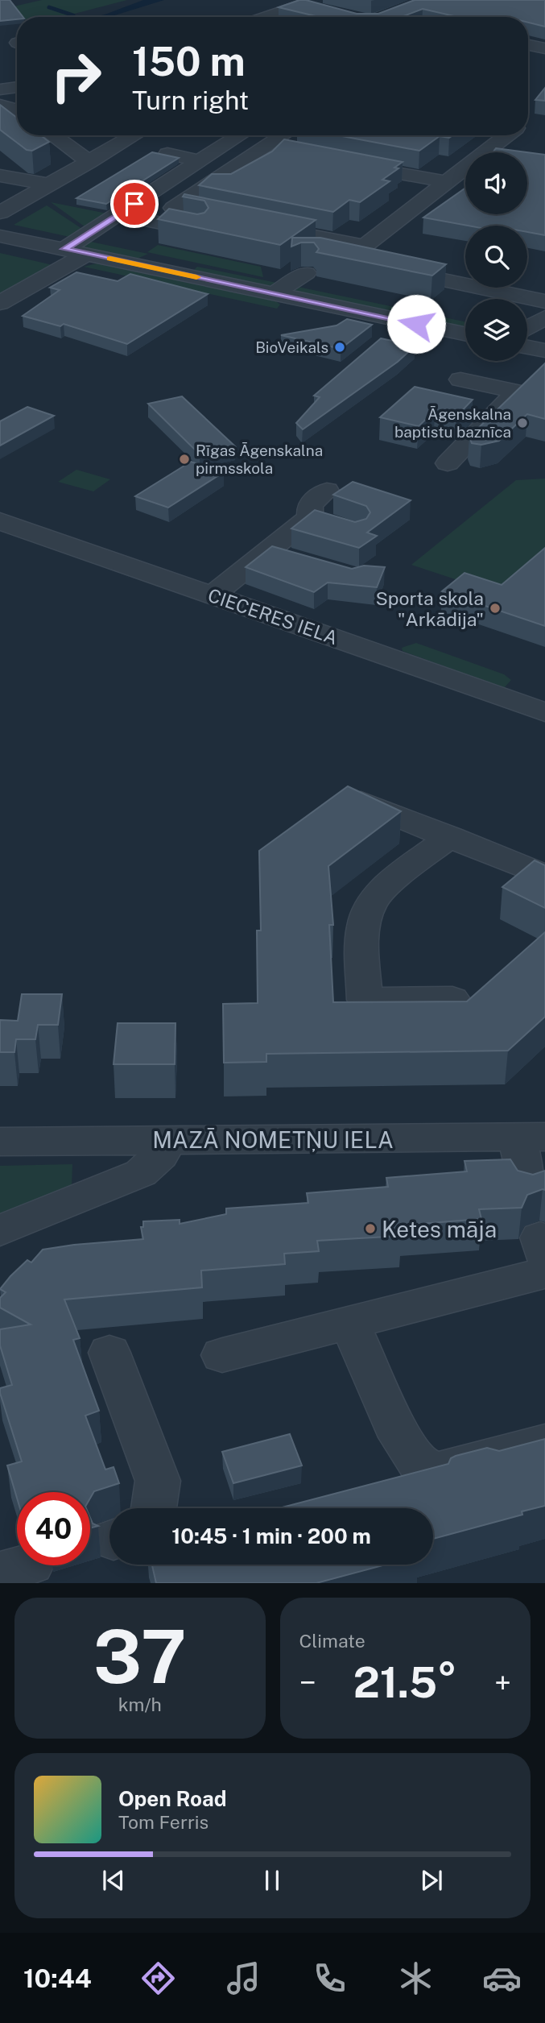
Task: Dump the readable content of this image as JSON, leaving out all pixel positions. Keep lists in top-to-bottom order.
{
  "streets": {
    "street": ["CIECERES IELA", "MAZĀ NOMETŅU IELA"]
  },
  "places": [
    "BioVeikals",
    "Āgenskalna baptistu baznīca",
    "Rīgas Āgenskalna pirmsskola",
    "Sporta skola \"Arkādija\"",
    "Ketes māja"
  ],
  "page": {
    "turn": ["150 m", "Turn right"],
    "limit": "40",
    "trip": "10:45 · 1 min · 200 m",
    "tile": [
      ["37", "km/h"],
      "Climate"
    ],
    "heat": ["−", "21.5°", "+"],
    "song": ["Open Road", "Tom Ferris"],
    "tabs": "10:44"
  }
}
